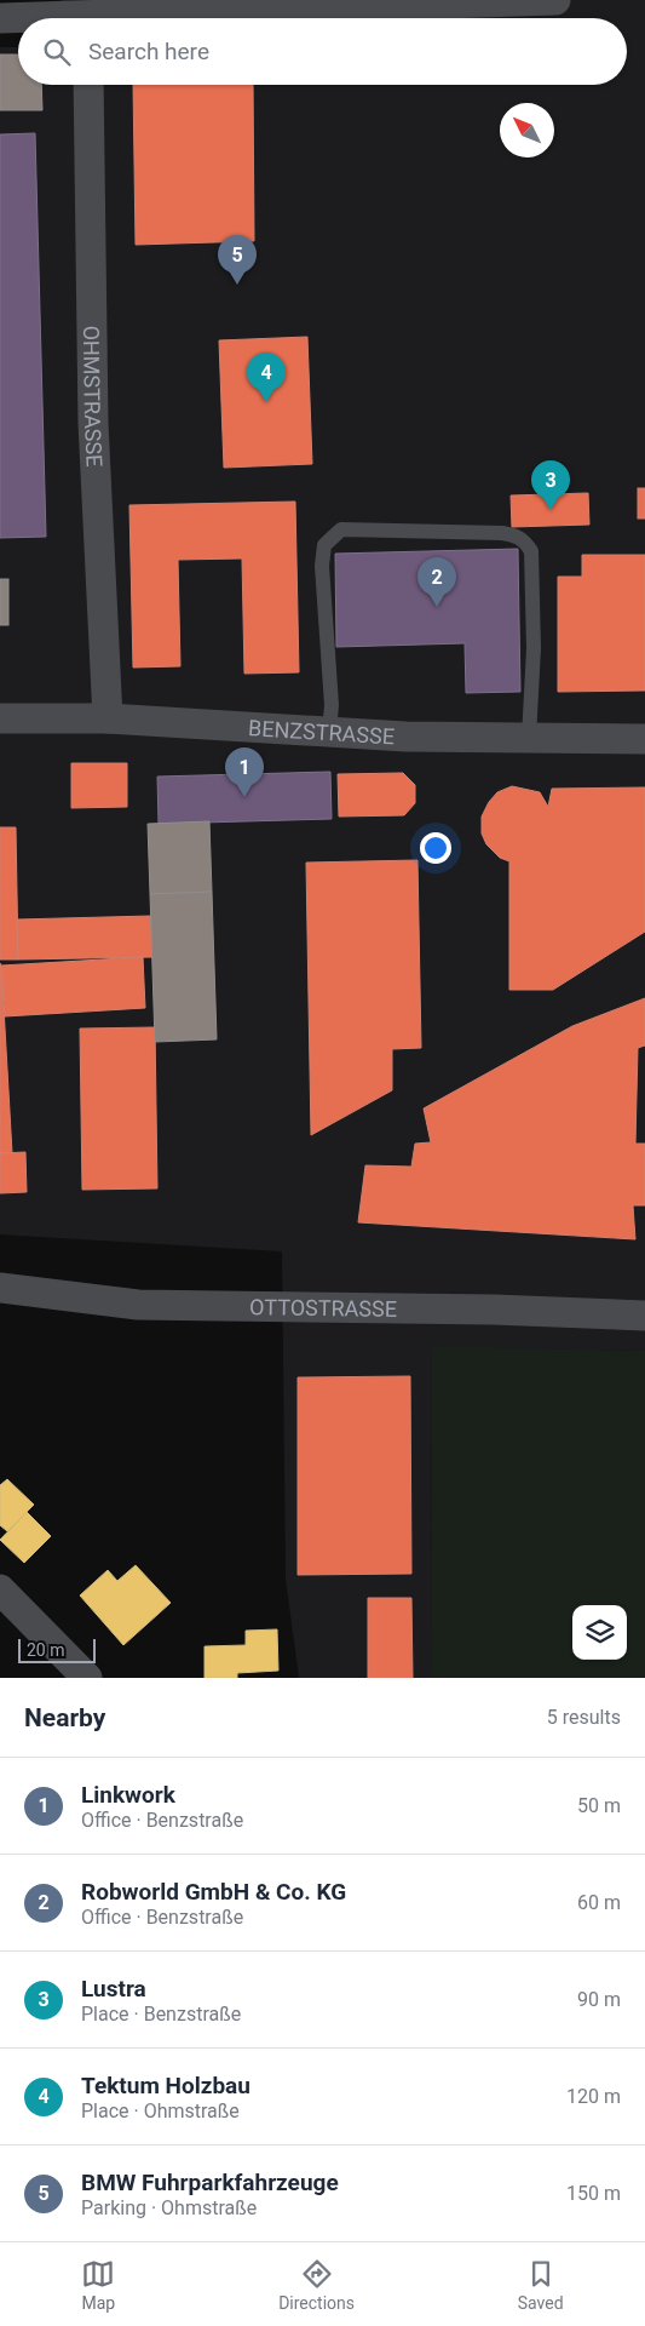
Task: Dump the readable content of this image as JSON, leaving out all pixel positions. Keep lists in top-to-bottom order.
{
  "streets": {
    "street": ["OHMSTRASSE", "BENZSTRASSE", "OTTOSTRASSE"]
  },
  "crossings": [
    ["OHMSTRASSE", "BENZSTRASSE"]
  ],
  "scale_bar": "20 m",
  "north": "top left",
  "page": {
    "search": "Search here",
    "pins": [
      "5",
      "4",
      "3",
      "2",
      "1"
    ],
    "scale": "20 m",
    "heading": ["Nearby", "5 results"],
    "list": [
      {
        "mark": "1",
        "name": "Linkwork",
        "note": "Office · Benzstraße",
        "value": "50 m"
      },
      {
        "mark": "2",
        "name": "Robworld GmbH & Co. KG",
        "note": "Office · Benzstraße",
        "value": "60 m"
      },
      {
        "mark": "3",
        "name": "Lustra",
        "note": "Place · Benzstraße",
        "value": "90 m"
      },
      {
        "mark": "4",
        "name": "Tektum Holzbau",
        "note": "Place · Ohmstraße",
        "value": "120 m"
      },
      {
        "mark": "5",
        "name": "BMW Fuhrparkfahrzeuge",
        "note": "Parking · Ohmstraße",
        "value": "150 m"
      }
    ],
    "nav": ["Map", "Directions", "Saved"]
  }
}
